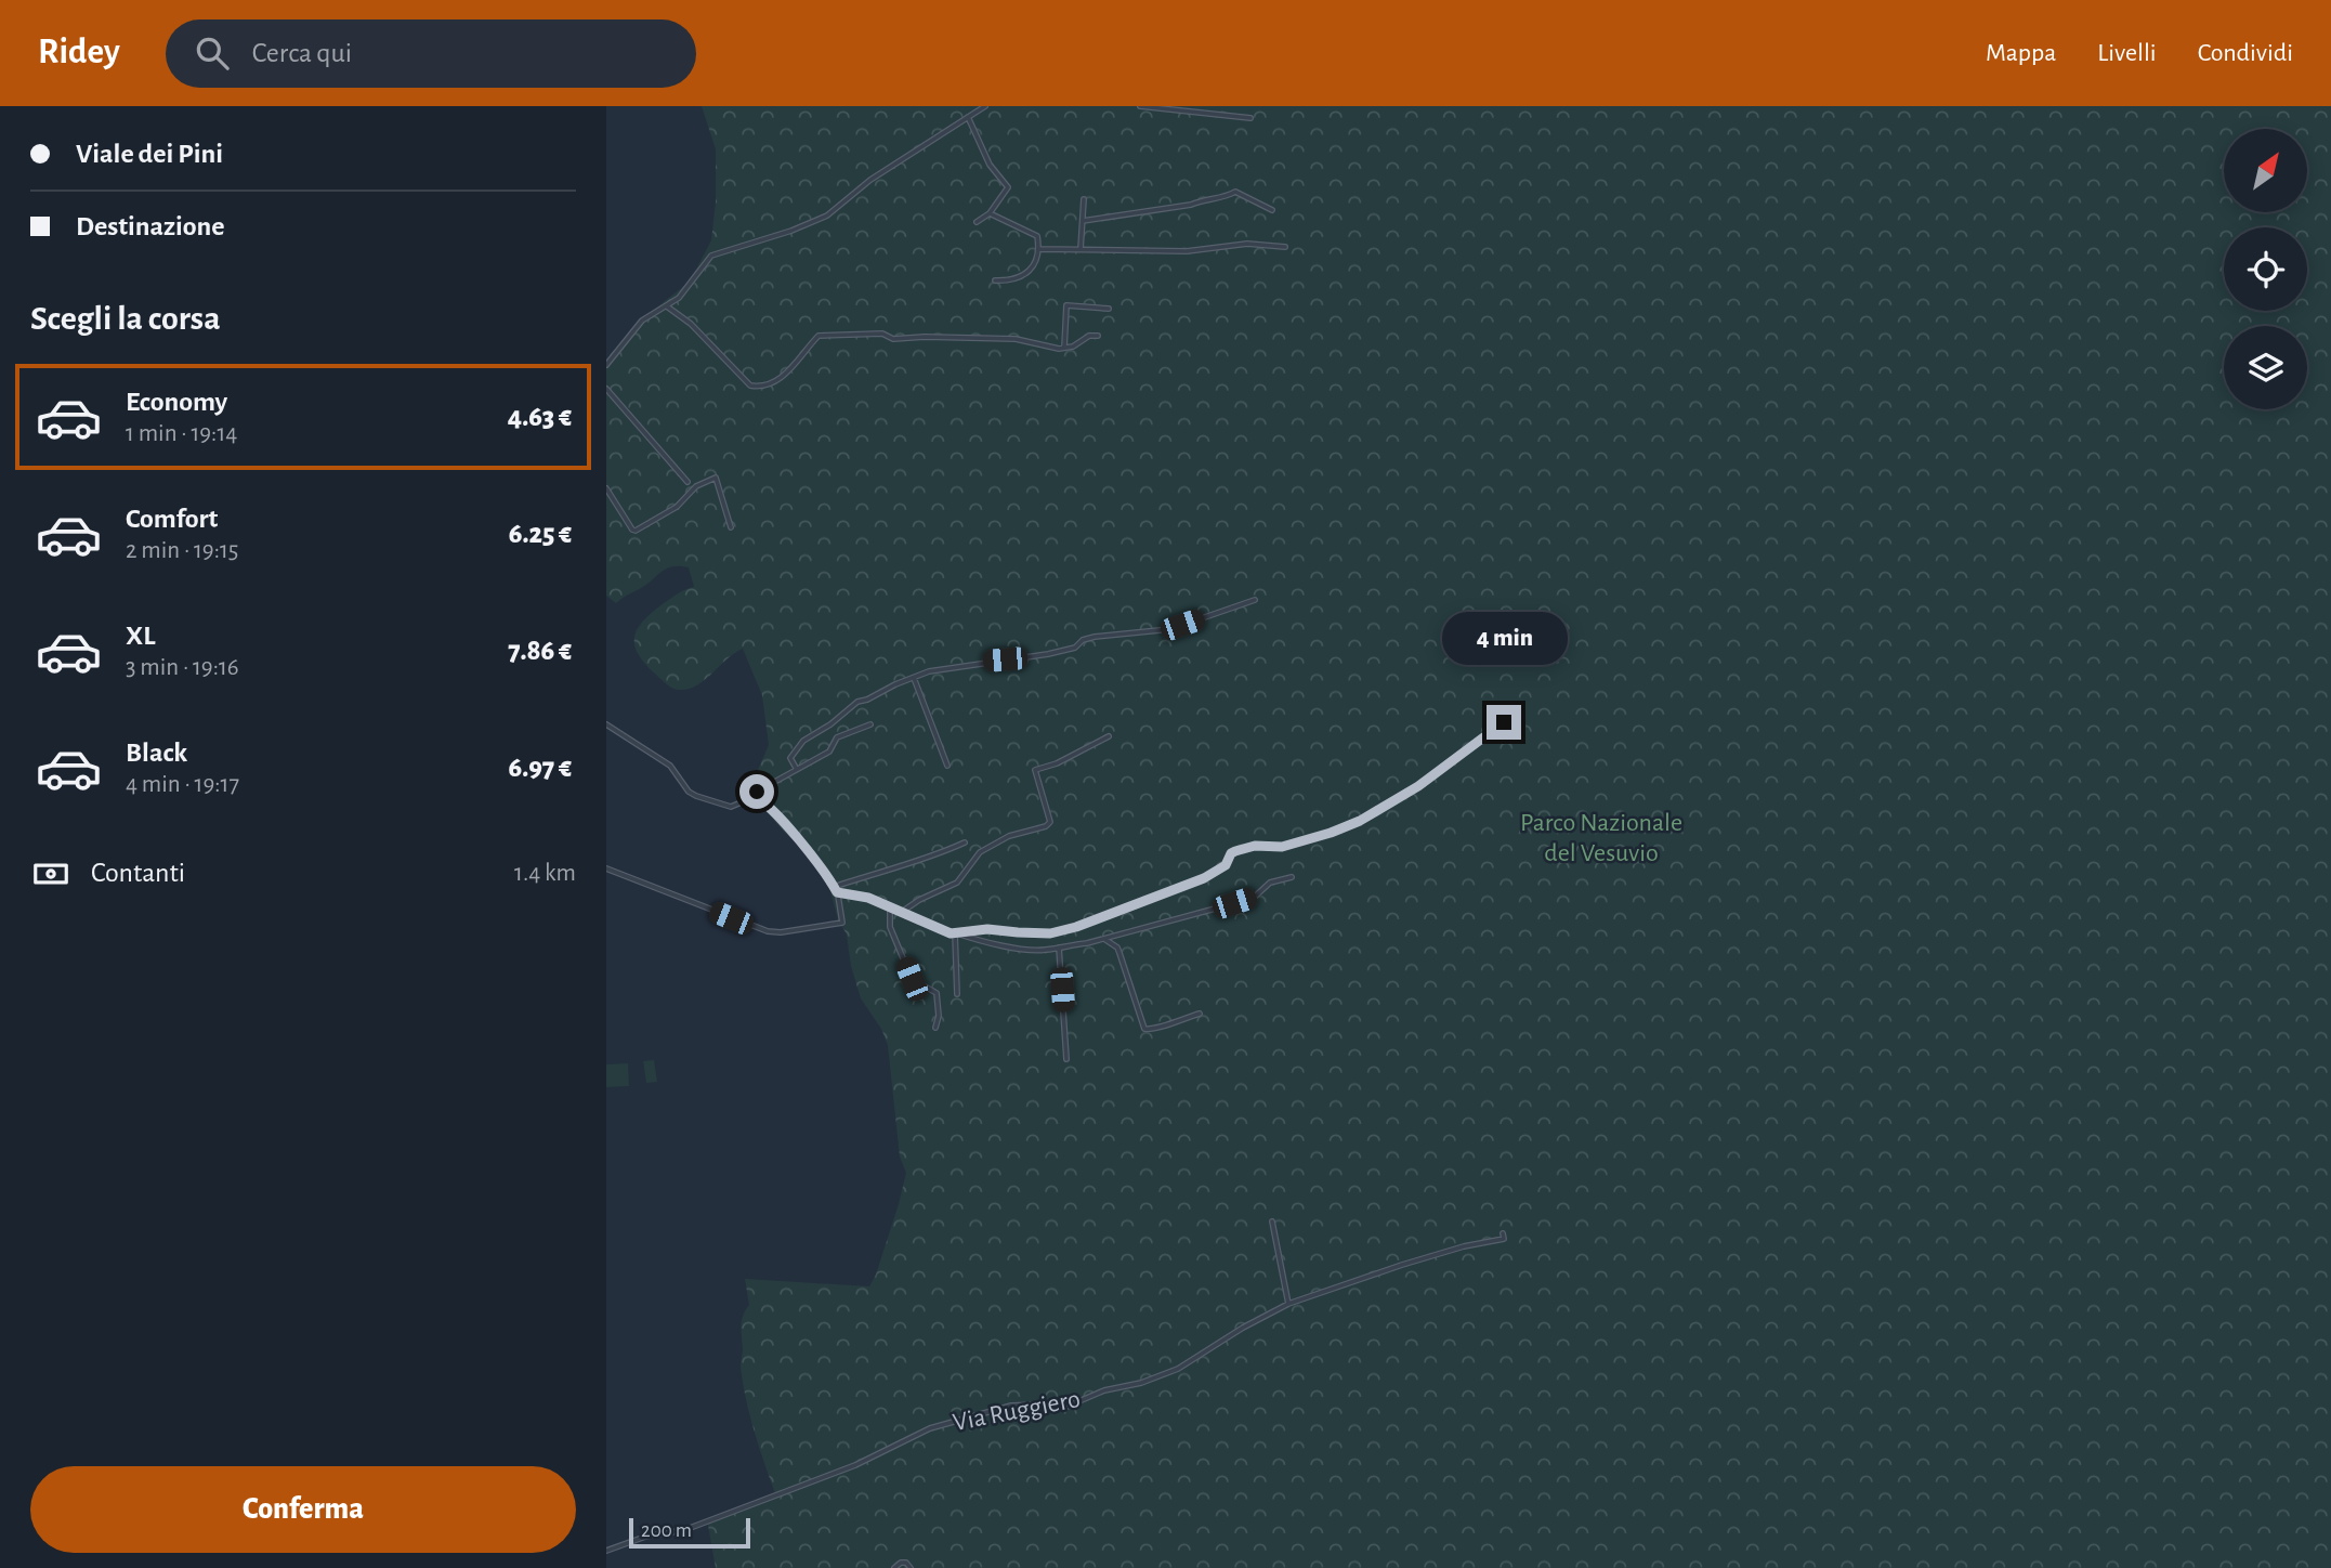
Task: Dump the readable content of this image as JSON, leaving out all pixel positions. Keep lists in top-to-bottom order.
{
  "streets": {
    "street": ["Via Ruggiero"]
  },
  "parks": ["Parco Nazionale del Vesuvio"],
  "scale_bar": "200 m",
  "north": "top right",
  "page": {
    "header": "Ridey",
    "search": "Cerca qui",
    "nav": ["Mappa", "Livelli", "Condividi"],
    "banner": ["Viale dei Pini", "Destinazione"],
    "heading": "Scegli la corsa",
    "list": [
      {
        "name": "Economy",
        "note": "1 min · 19:14",
        "value": "4.63 €"
      },
      {
        "name": "Comfort",
        "note": "2 min · 19:15",
        "value": "6.25 €"
      },
      {
        "name": "XL",
        "note": "3 min · 19:16",
        "value": "7.86 €"
      },
      {
        "name": "Black",
        "note": "4 min · 19:17",
        "value": "6.97 €"
      }
    ],
    "bubble": "4 min",
    "pay": ["Contanti", "1.4 km"],
    "buttons": "Conferma",
    "scale": "200 m"
  }
}
